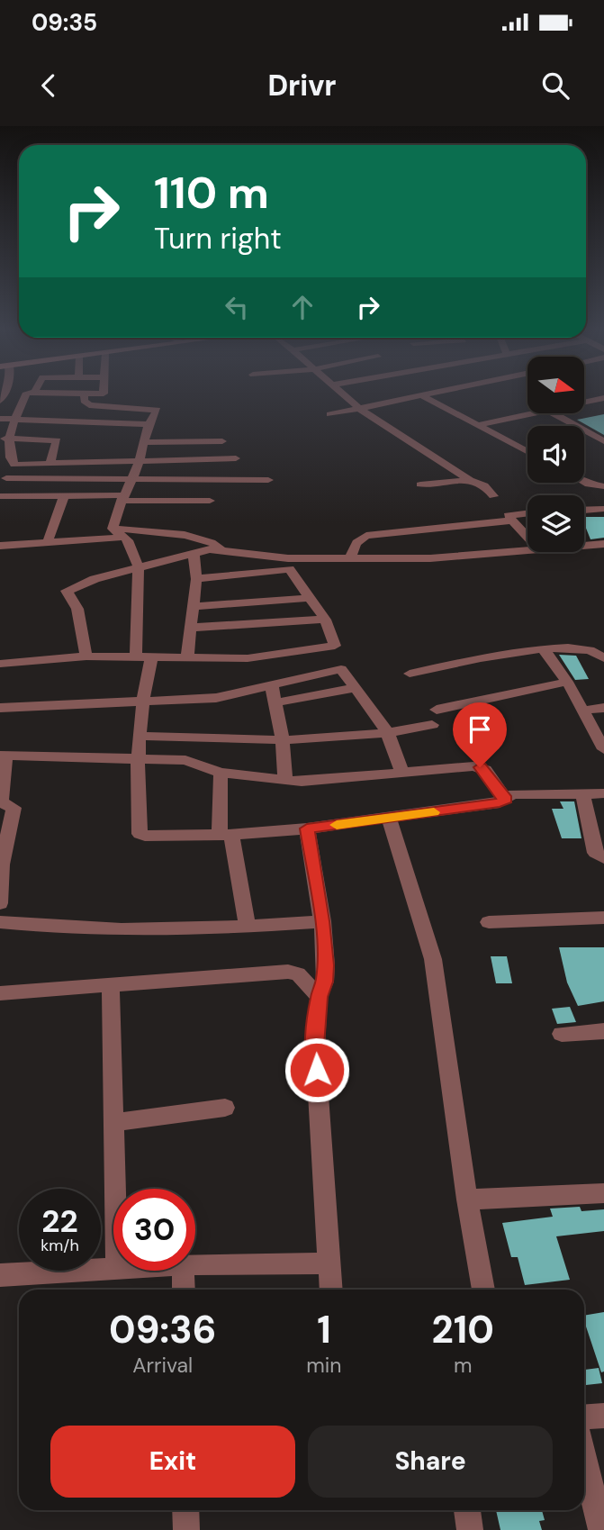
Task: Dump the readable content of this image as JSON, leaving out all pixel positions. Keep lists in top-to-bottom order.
{
  "north": "right",
  "page": {
    "status": "09:35",
    "header": "Drivr",
    "turn": ["110 m", "Turn right"],
    "speed": "22 km/h",
    "limit": "30",
    "eta": [
      "09:36",
      "Arrival",
      "1",
      "min",
      "210",
      "m"
    ],
    "buttons": ["Exit", "Share"]
  }
}
